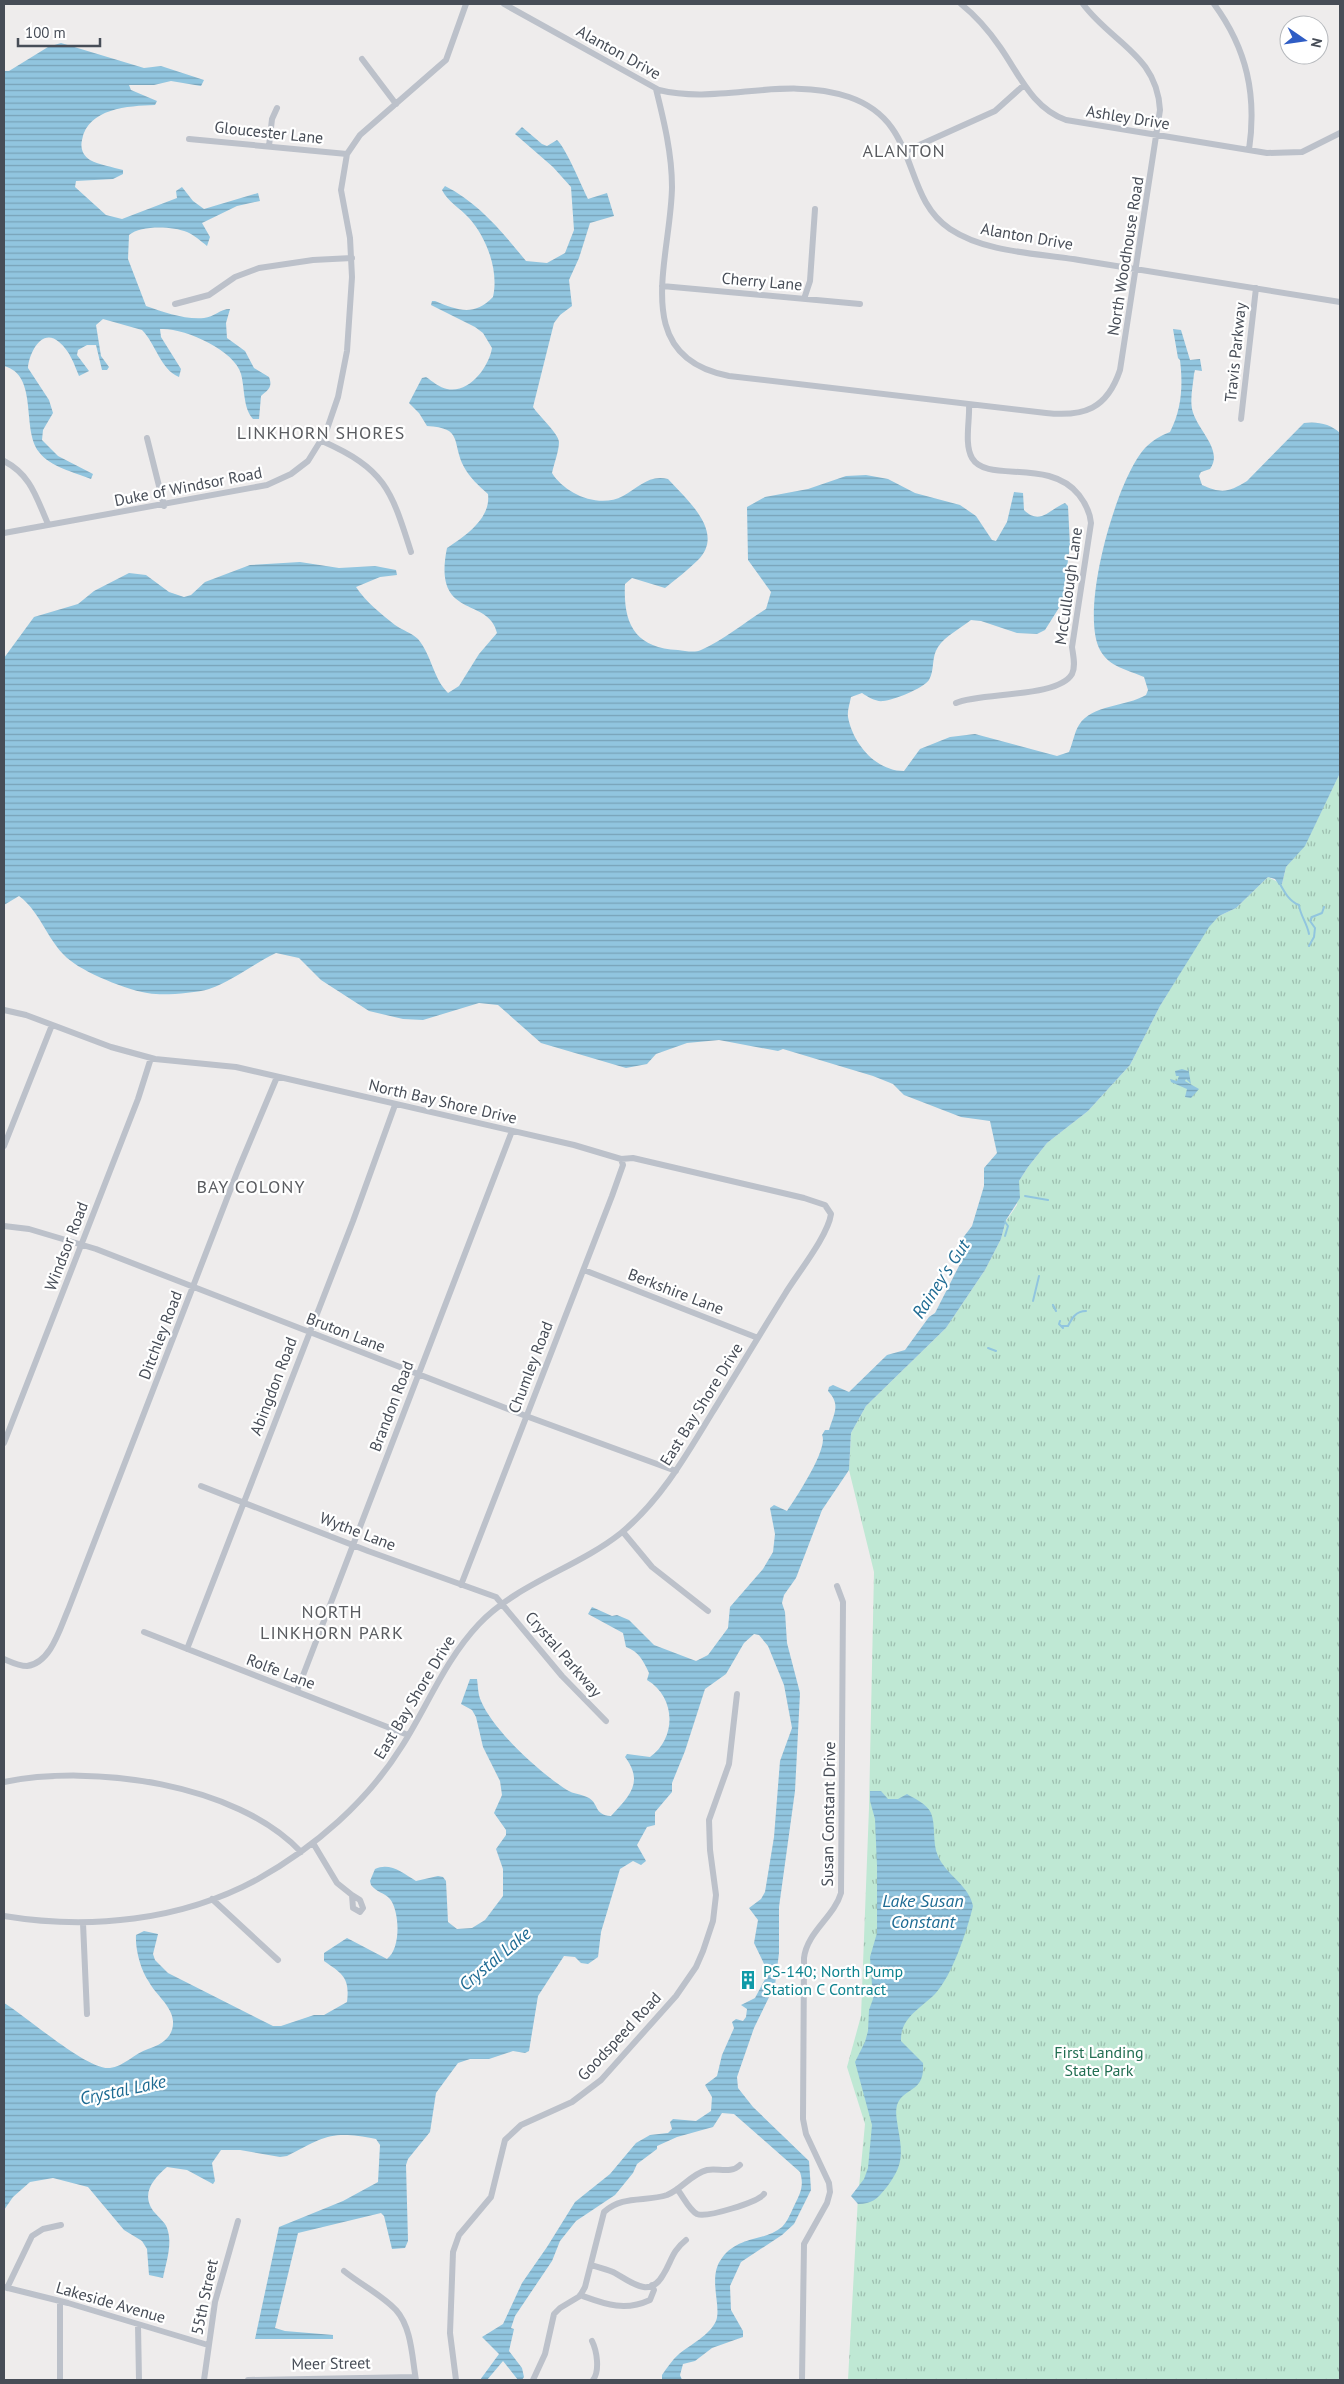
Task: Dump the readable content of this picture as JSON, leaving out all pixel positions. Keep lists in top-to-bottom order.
{
  "streets": {
    "street": [
      "Alanton Drive",
      "Ashley Drive",
      "Gloucester Lane",
      "North Woodhouse Road",
      "Cherry Lane",
      "Travis Parkway",
      "Duke of Windsor Road",
      "McCullough Lane",
      "North Bay Shore Drive",
      "Windsor Road",
      "Berkshire Lane",
      "Bruton Lane",
      "Ditchley Road",
      "Chumley Road",
      "Abingdon Road",
      "East Bay Shore Drive",
      "Brandon Road",
      "Wythe Lane",
      "Crystal Parkway",
      "Rolfe Lane",
      "Susan Constant Drive",
      "Goodspeed Road",
      "55th Street",
      "Lakeside Avenue",
      "Meer Street"
    ]
  },
  "crossings": [
    ["Alanton Drive", "North Woodhouse Road"],
    ["Alanton Drive", "Travis Parkway"],
    ["Ashley Drive", "North Woodhouse Road"],
    ["Gloucester Lane", "Duke of Windsor Road"],
    ["North Woodhouse Road", "Cherry Lane"],
    ["North Woodhouse Road", "McCullough Lane"],
    ["North Bay Shore Drive", "Windsor Road"],
    ["North Bay Shore Drive", "Ditchley Road"],
    ["North Bay Shore Drive", "Chumley Road"],
    ["North Bay Shore Drive", "Abingdon Road"],
    ["North Bay Shore Drive", "East Bay Shore Drive"],
    ["North Bay Shore Drive", "Brandon Road"],
    ["Windsor Road", "Bruton Lane"],
    ["Berkshire Lane", "Chumley Road"],
    ["Berkshire Lane", "East Bay Shore Drive"],
    ["Bruton Lane", "Ditchley Road"],
    ["Bruton Lane", "Chumley Road"],
    ["Bruton Lane", "Abingdon Road"],
    ["Bruton Lane", "East Bay Shore Drive"],
    ["Bruton Lane", "Brandon Road"],
    ["Chumley Road", "Wythe Lane"],
    ["Abingdon Road", "Wythe Lane"],
    ["Abingdon Road", "Rolfe Lane"],
    ["East Bay Shore Drive", "Wythe Lane"],
    ["East Bay Shore Drive", "Crystal Parkway"],
    ["East Bay Shore Drive", "Rolfe Lane"],
    ["Brandon Road", "Wythe Lane"],
    ["Brandon Road", "Rolfe Lane"],
    ["Wythe Lane", "Crystal Parkway"],
    ["55th Street", "Lakeside Avenue"]
  ],
  "districts": [
    "ALANTON",
    "LINKHORN SHORES",
    "BAY COLONY",
    "NORTH LINKHORN PARK"
  ],
  "water": ["Rainey's Gut", "Lake Susan Constant", "Crystal Lake"],
  "parks": ["First Landing State Park"],
  "places": {
    "building": ["PS-140; North Pump Station C Contract"]
  },
  "scale_bar": "100 m",
  "north": "right"
}
